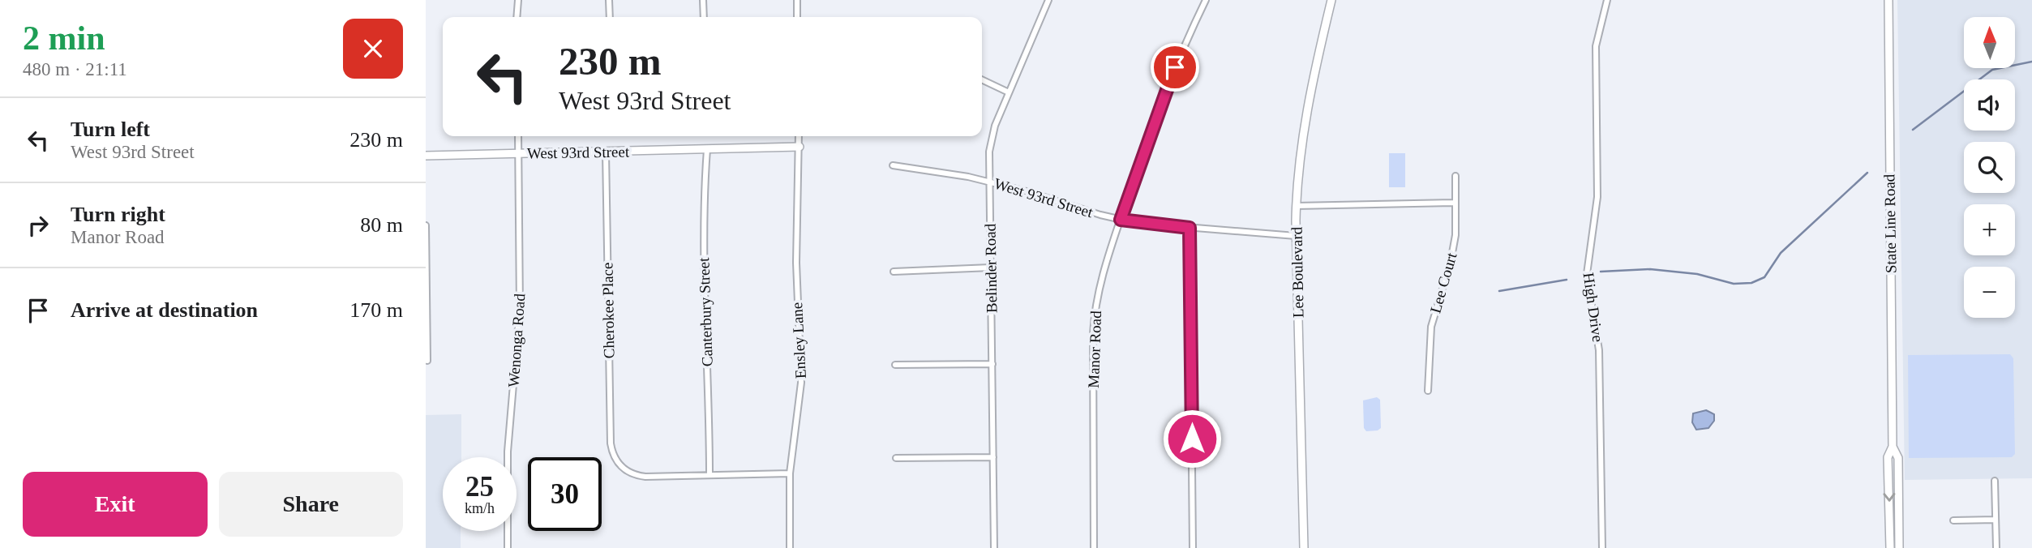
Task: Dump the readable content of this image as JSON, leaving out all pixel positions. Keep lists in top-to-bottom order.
{
  "streets": {
    "street": [
      "West 93rd Street",
      "State Line Road",
      "Belinder Road",
      "Lee Boulevard",
      "Lee Court",
      "High Drive",
      "Cherokee Place",
      "Canterbury Street",
      "Wenonga Road",
      "Ensley Lane",
      "Manor Road"
    ]
  },
  "crossings": [
    ["West 93rd Street", "Belinder Road"],
    ["West 93rd Street", "Lee Boulevard"],
    ["West 93rd Street", "Cherokee Place"],
    ["West 93rd Street", "Canterbury Street"],
    ["West 93rd Street", "Wenonga Road"],
    ["West 93rd Street", "Ensley Lane"],
    ["West 93rd Street", "Manor Road"],
    ["Cherokee Place", "Canterbury Street"]
  ],
  "north": "top",
  "page": {
    "heading": ["2 min", "480 m · 21:11"],
    "map_buttons": ["+", "−"],
    "turn": ["230 m", "West 93rd Street"],
    "list": [
      {
        "name": "Turn left",
        "note": "West 93rd Street",
        "value": "230 m"
      },
      {
        "name": "Turn right",
        "note": "Manor Road",
        "value": "80 m"
      },
      {
        "name": "Arrive at destination",
        "value": "170 m"
      }
    ],
    "speed": "25 km/h",
    "limit": "30",
    "buttons": ["Exit", "Share"]
  }
}
